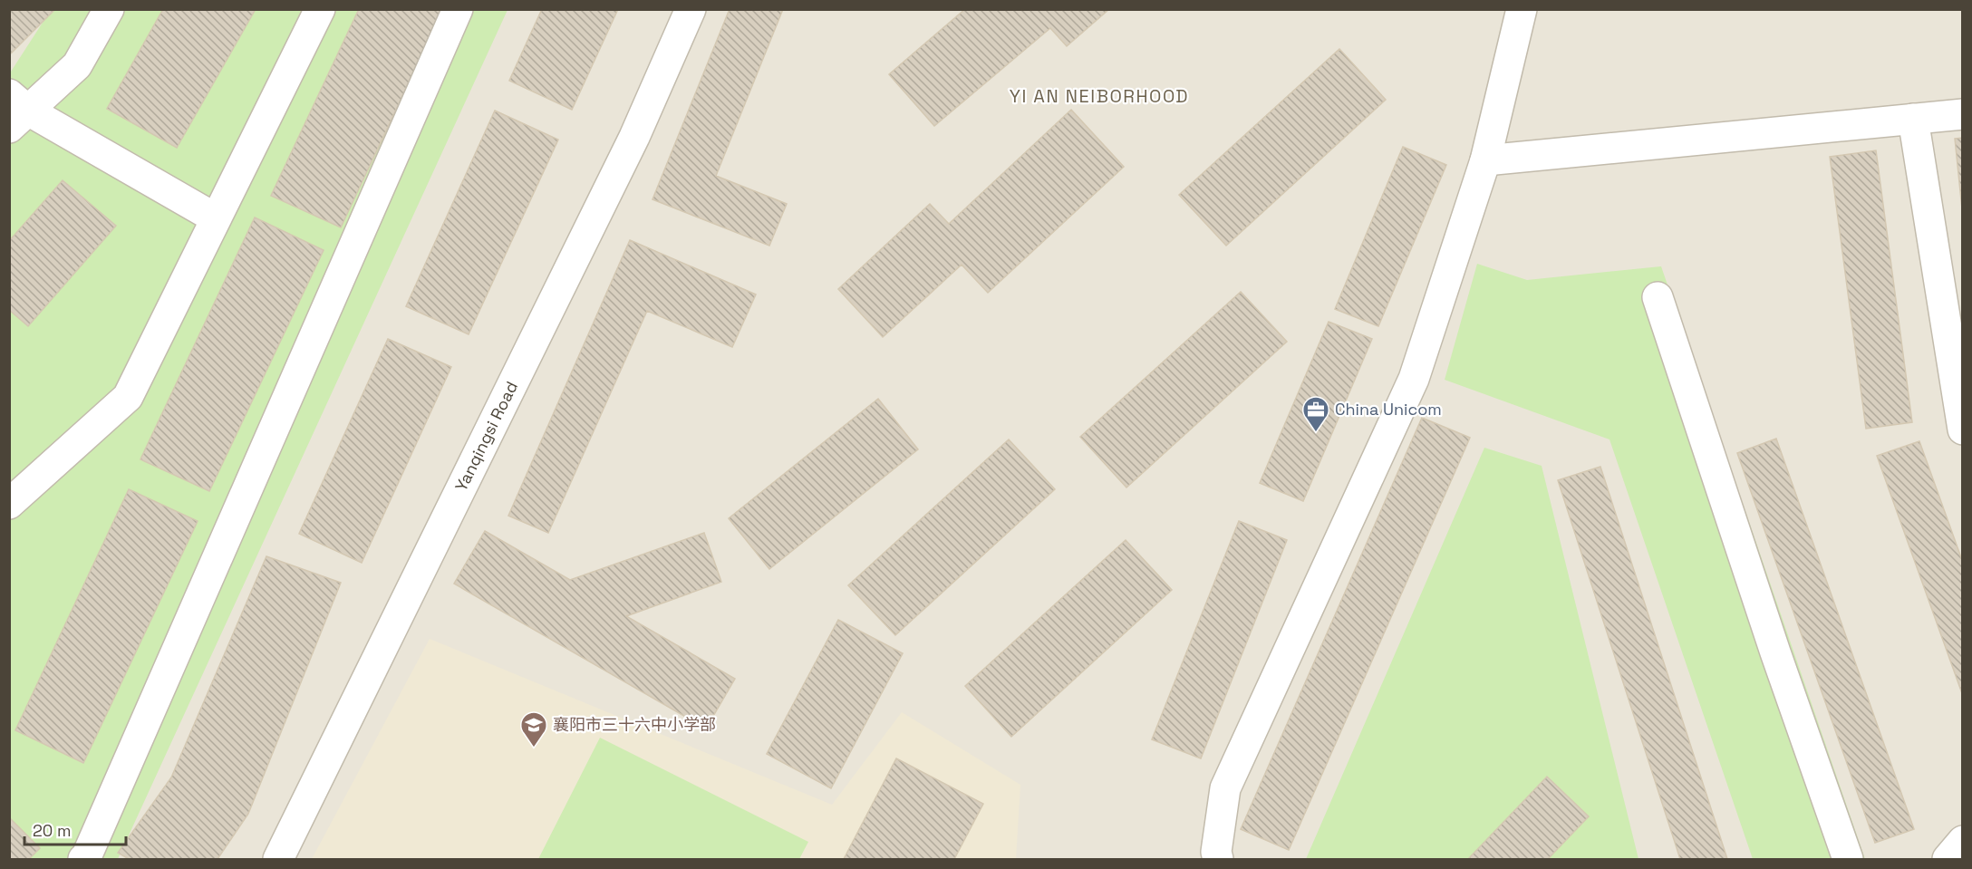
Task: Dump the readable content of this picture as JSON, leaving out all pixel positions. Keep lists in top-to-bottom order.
{
  "streets": {
    "street": ["Yanqingsi Road"]
  },
  "districts": ["YI AN NEIBORHOOD"],
  "places": {
    "office": ["China Unicom"],
    "school or university": ["襄阳市三十六中小学部"]
  },
  "scale_bar": "20 m"
}
